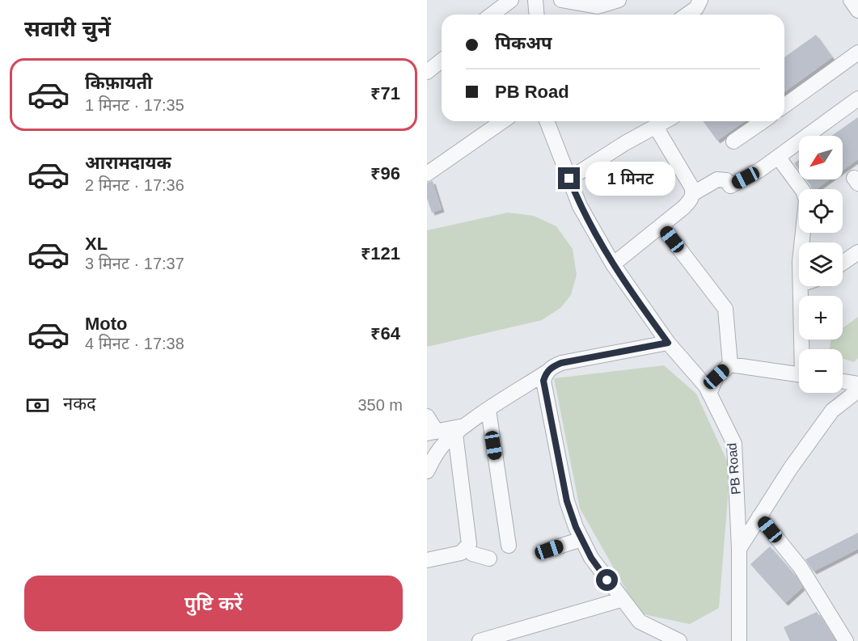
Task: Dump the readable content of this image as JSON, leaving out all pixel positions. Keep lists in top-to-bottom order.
{
  "streets": {
    "street": ["PB Road"]
  },
  "north": "bottom left",
  "page": {
    "heading": "सवारी चुनें",
    "banner": ["पिकअप", "PB Road"],
    "list": [
      {
        "name": "किफ़ायती",
        "note": "1 मिनट · 17:35",
        "value": "₹71"
      },
      {
        "name": "आरामदायक",
        "note": "2 मिनट · 17:36",
        "value": "₹96"
      },
      {
        "name": "XL",
        "note": "3 मिनट · 17:37",
        "value": "₹121"
      },
      {
        "name": "Moto",
        "note": "4 मिनट · 17:38",
        "value": "₹64"
      }
    ],
    "map_buttons": ["+", "−"],
    "bubble": "1 मिनट",
    "pay": ["नकद", "350 m"],
    "buttons": "पुष्टि करें"
  }
}
